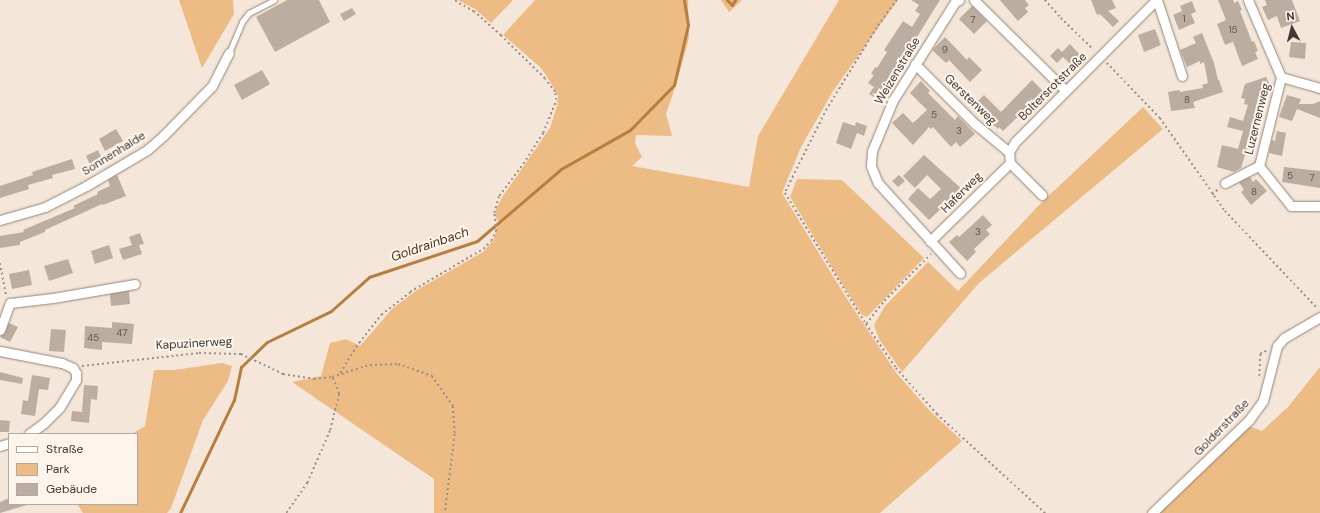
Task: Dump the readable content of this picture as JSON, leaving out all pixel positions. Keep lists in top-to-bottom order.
{
  "streets": {
    "street": [
      "Weizenstraße",
      "Boltersrotstraße",
      "Gerstenweg",
      "Luzernenweg",
      "Sonnenhalde",
      "Haferweg",
      "Golderstraße"
    ],
    "path": ["Kapuzinerweg"]
  },
  "crossings": [
    ["Weizenstraße", "Gerstenweg"],
    ["Weizenstraße", "Haferweg"],
    ["Boltersrotstraße", "Gerstenweg"]
  ],
  "water": ["Goldrainbach"],
  "house_numbers": [
    "1",
    "7",
    "15",
    "9",
    "8",
    "5",
    "3",
    "5",
    "7",
    "8",
    "3",
    "47",
    "45"
  ],
  "legend": ["Straße", "Park", "Gebäude"],
  "north": "top"
}
